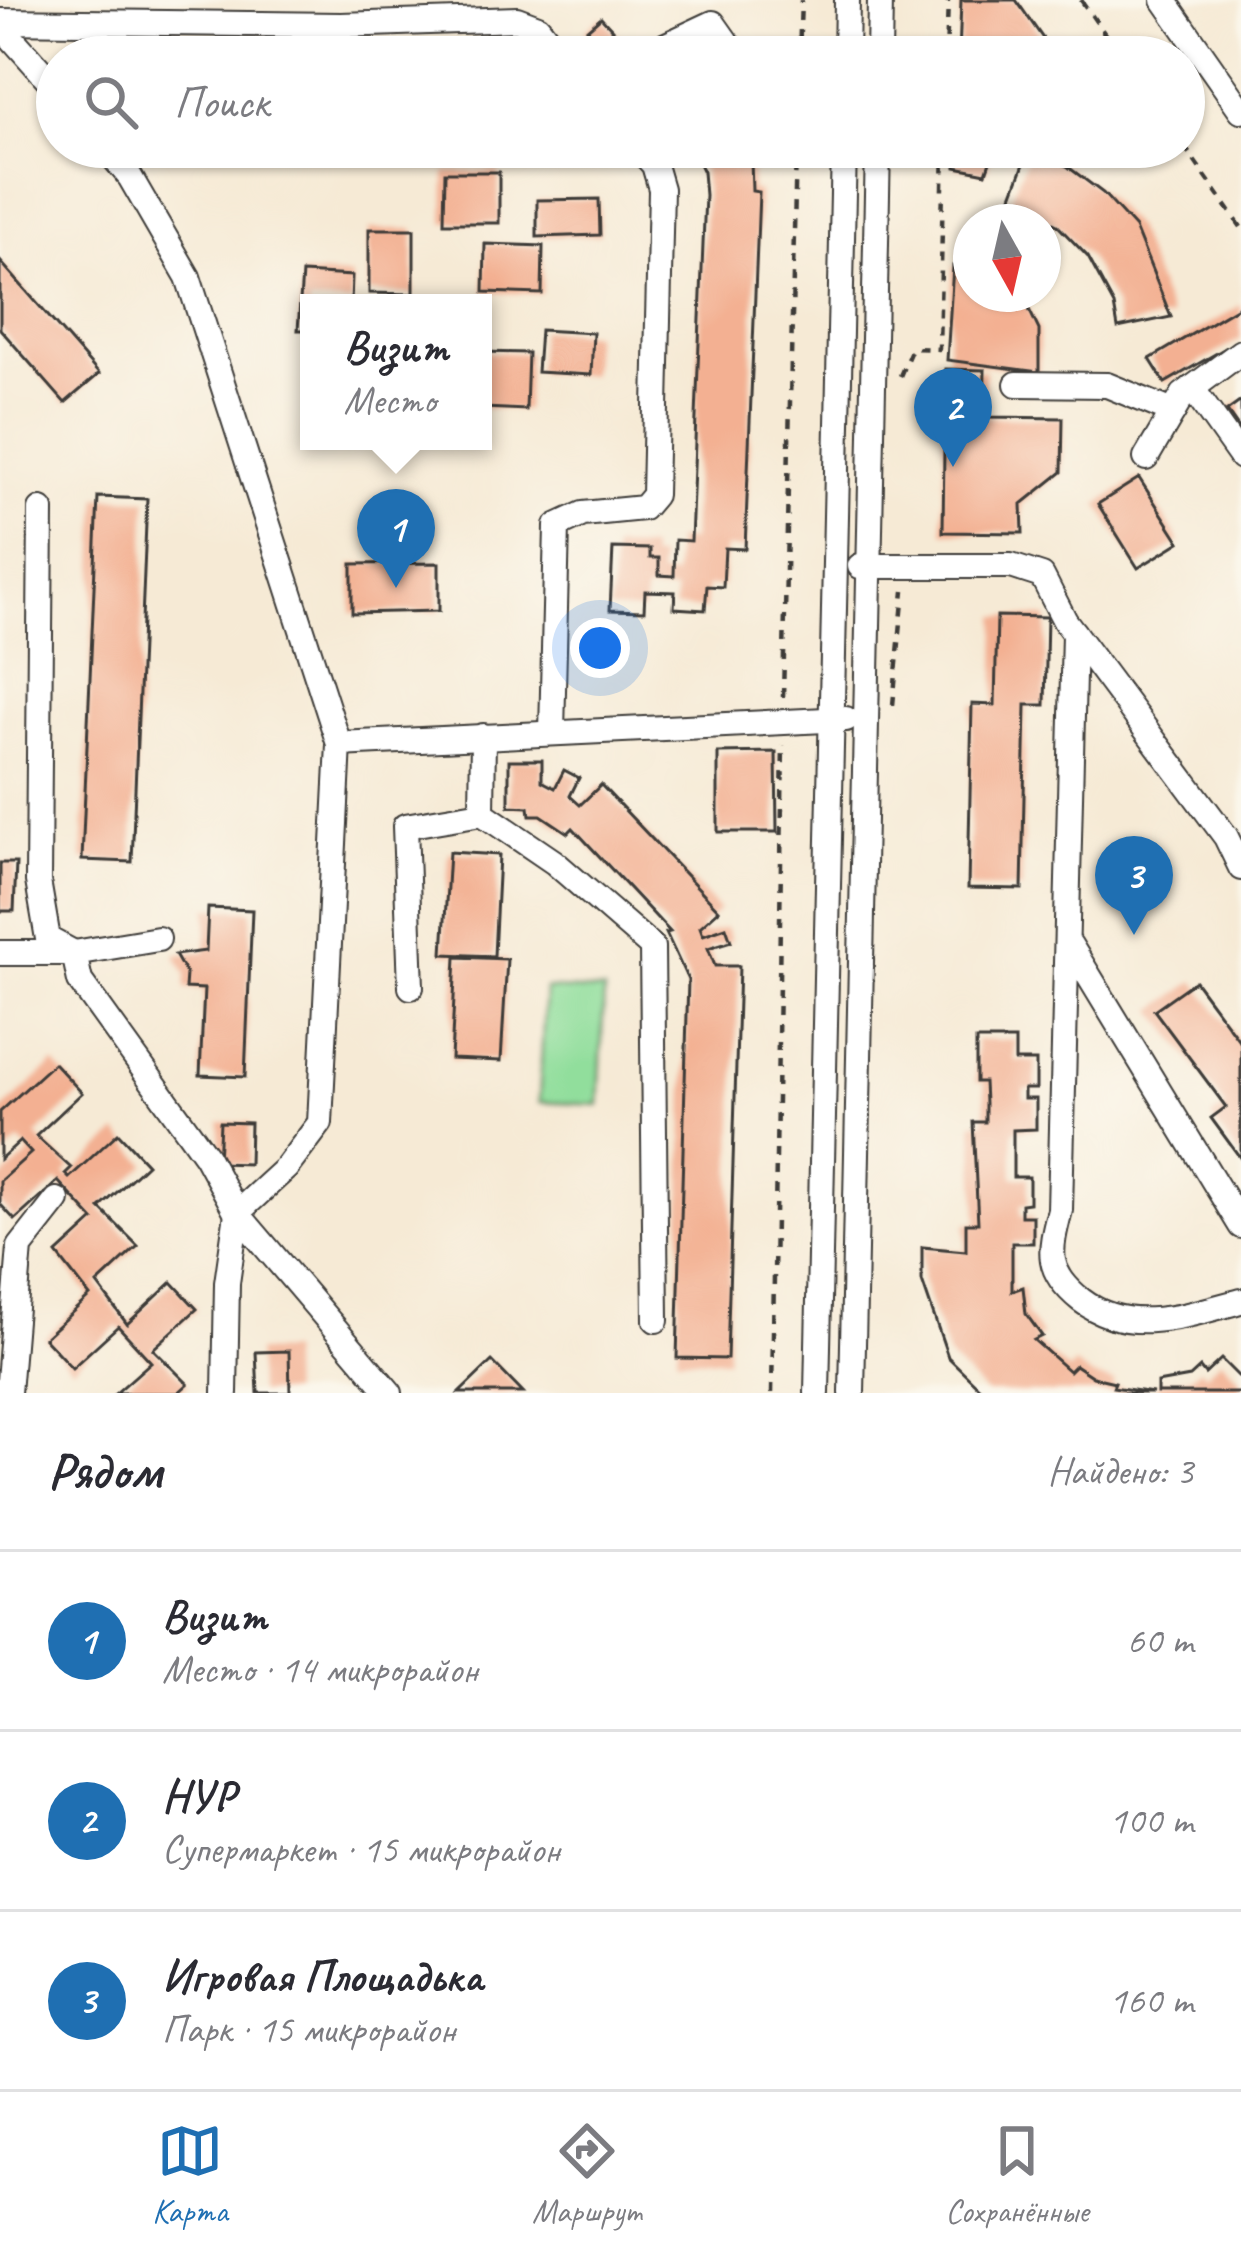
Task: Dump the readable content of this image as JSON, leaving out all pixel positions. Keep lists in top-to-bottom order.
{
  "north": "bottom",
  "page": {
    "search": "Поиск",
    "popup": ["Визит", "Место"],
    "pins": ["2", "1", "3"],
    "heading": ["Рядом", "Найдено: 3"],
    "list": [
      {
        "mark": "1",
        "name": "Визит",
        "note": "Место · 14 микрорайон",
        "value": "60 m"
      },
      {
        "mark": "2",
        "name": "НУР",
        "note": "Супермаркет · 15 микрорайон",
        "value": "100 m"
      },
      {
        "mark": "3",
        "name": "Игровая Площадька",
        "note": "Парк · 15 микрорайон",
        "value": "160 m"
      }
    ],
    "nav": ["Карта", "Маршрут", "Сохранённые"]
  }
}
